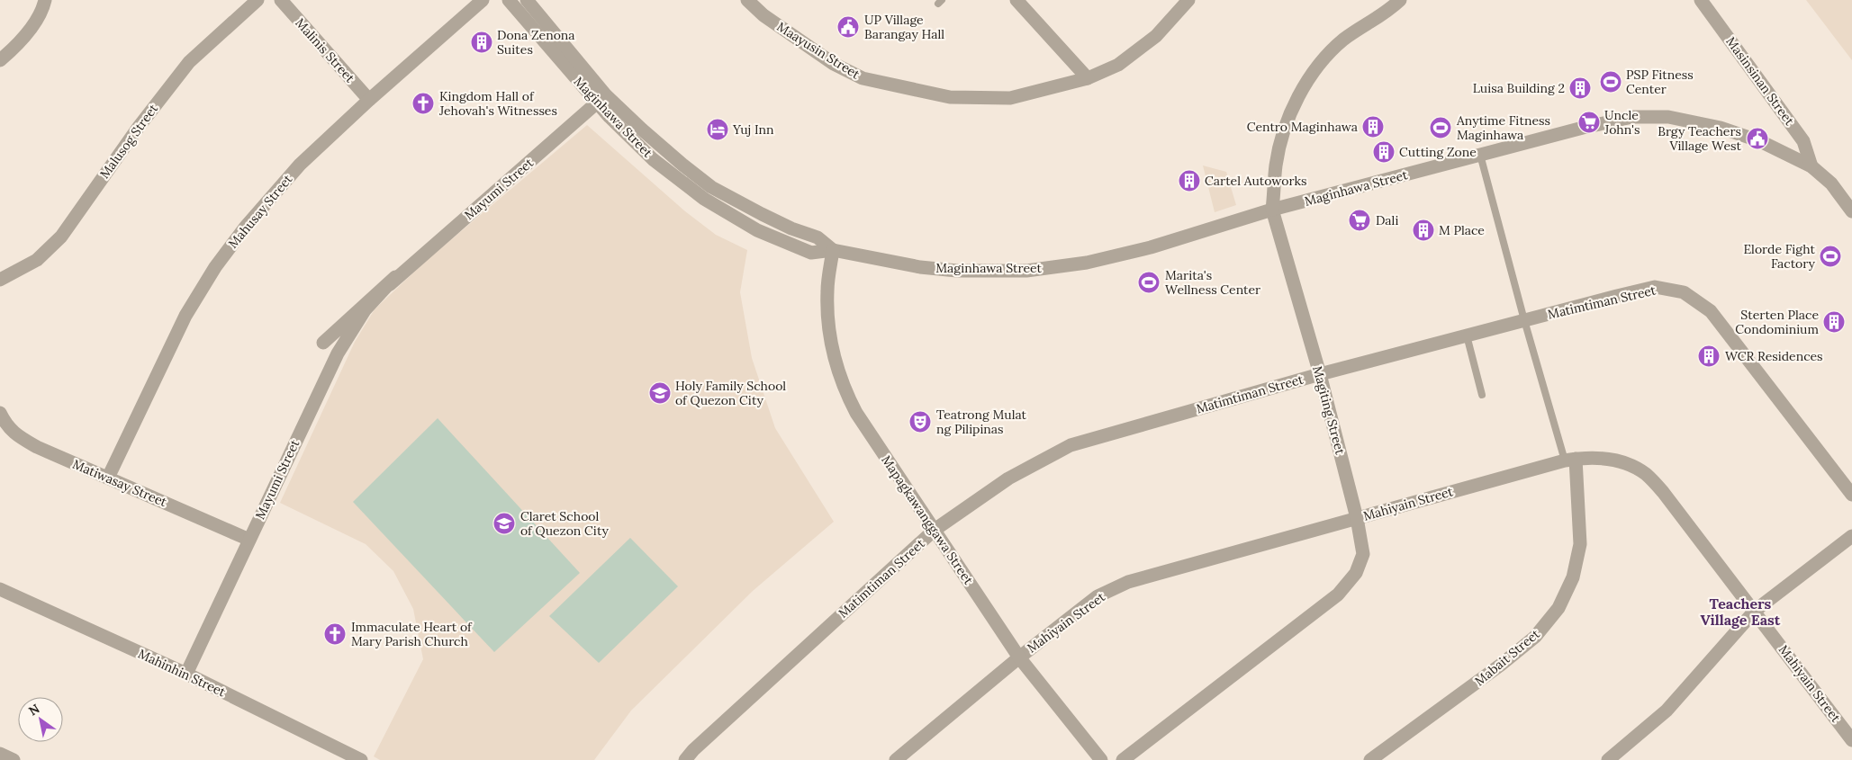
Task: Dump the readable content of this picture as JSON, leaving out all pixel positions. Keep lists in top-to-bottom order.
{
  "streets": {
    "street": [
      "Malinis Street",
      "Maayusin Street",
      "Masinsinan Street",
      "Maginhawa Street",
      "Malusog Street",
      "Mayumi Street",
      "Mahusay Street",
      "Matimtiman Street",
      "Magiting Street",
      "Matiwasay Street",
      "Mahiyain Street",
      "Mapagkawanggawa Street",
      "Mabait Street",
      "Mahinhin Street"
    ]
  },
  "crossings": [
    ["Malinis Street", "Mahusay Street"],
    ["Masinsinan Street", "Maginhawa Street"],
    ["Maginhawa Street", "Mayumi Street"],
    ["Maginhawa Street", "Magiting Street"],
    ["Maginhawa Street", "Mapagkawanggawa Street"],
    ["Mayumi Street", "Matiwasay Street"],
    ["Mayumi Street", "Mahinhin Street"],
    ["Mahusay Street", "Matiwasay Street"],
    ["Matimtiman Street", "Magiting Street"],
    ["Matimtiman Street", "Mapagkawanggawa Street"],
    ["Magiting Street", "Mahiyain Street"],
    ["Mahiyain Street", "Mapagkawanggawa Street"],
    ["Mahiyain Street", "Mabait Street"]
  ],
  "districts": ["Teachers Village East"],
  "places": {
    "public building": ["UP Village Barangay Hall", "Brgy Teachers Village West"],
    "building": [
      "Dona Zenona Suites",
      "Luisa Building 2",
      "Centro Maginhawa",
      "Cutting Zone",
      "Cartel Autoworks",
      "M Place",
      "Sterten Place Condominium",
      "WCR Residences"
    ],
    "sports": [
      "PSP Fitness Center",
      "Anytime Fitness Maginhawa",
      "Elorde Fight Factory",
      "Marita's Wellness Center"
    ],
    "church": ["Kingdom Hall of Jehovah's Witnesses", "Immaculate Heart of Mary Parish Church"],
    "supermarket": ["Uncle John's", "Dali"],
    "hotel": ["Yuj Inn"],
    "school or university": ["Holy Family School of Quezon City", "Claret School of Quezon City"],
    "theatre": ["Teatrong Mulat ng Pilipinas"]
  },
  "north": "top left"
}
